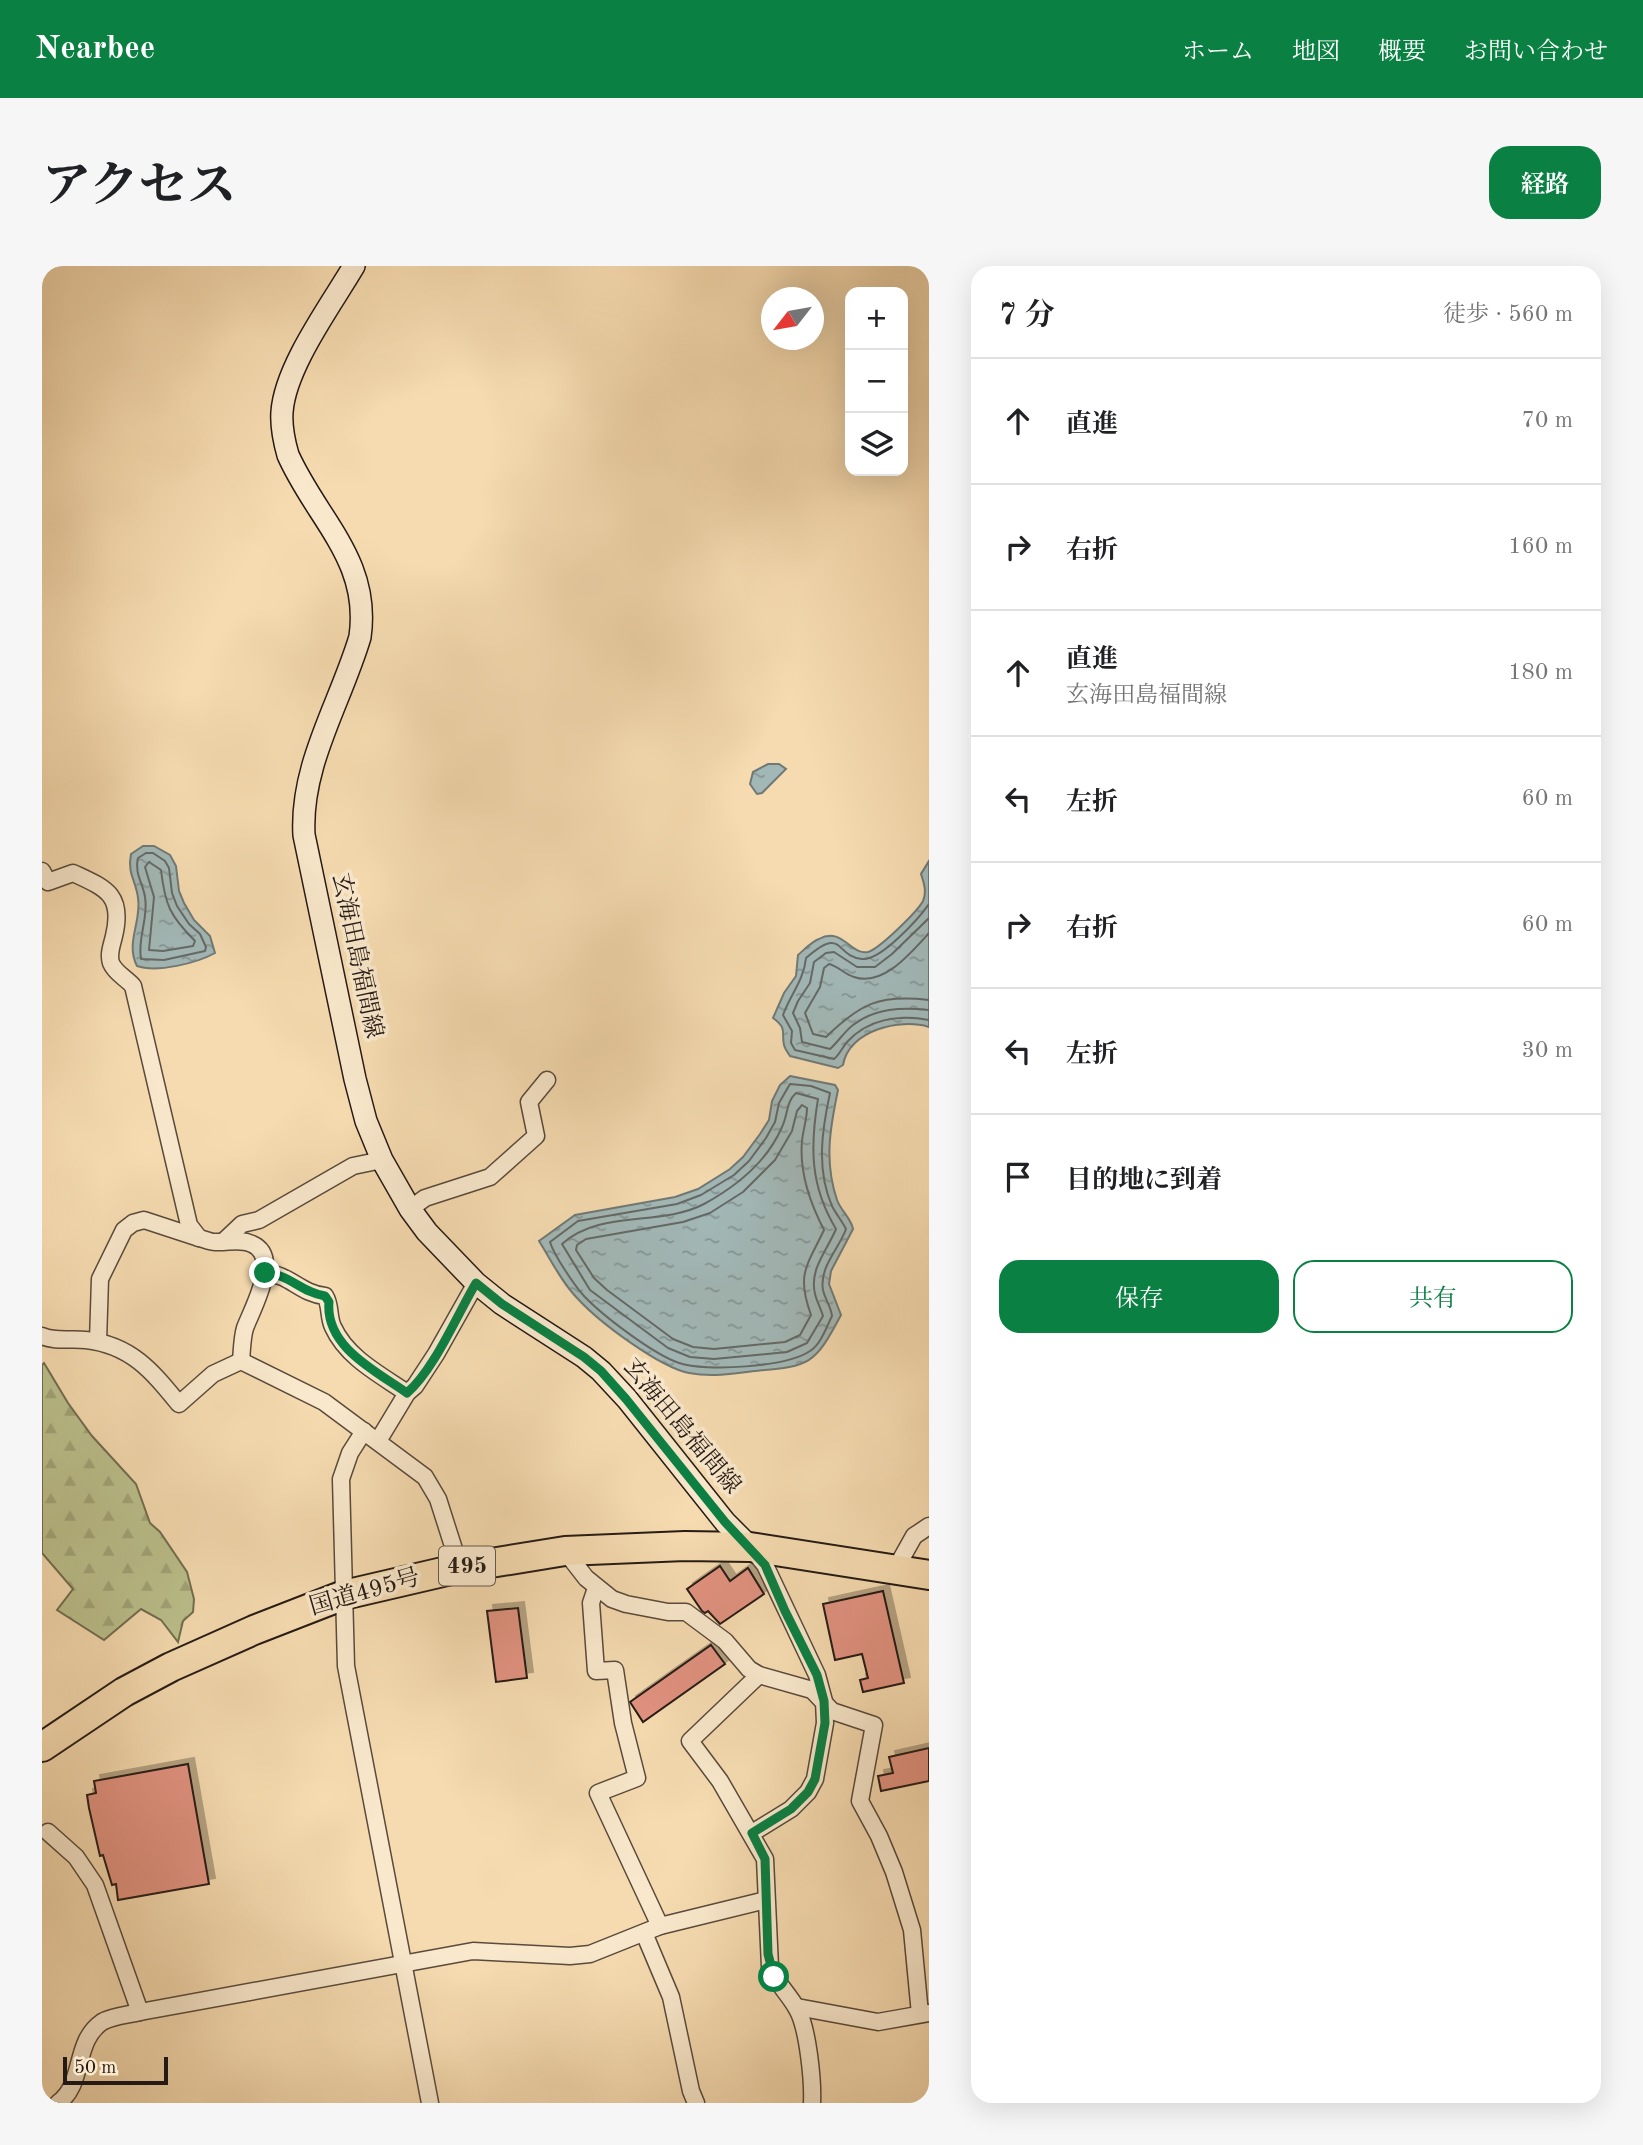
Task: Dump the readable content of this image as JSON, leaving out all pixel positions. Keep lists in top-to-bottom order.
{
  "streets": {
    "highway": ["495", "国道495号"],
    "main road": ["玄海田島福間線"]
  },
  "crossings": [
    ["玄海田島福間線", "国道495号"]
  ],
  "scale_bar": "50 m",
  "north": "bottom left",
  "page": {
    "header": "Nearbee",
    "nav": [
      "ホーム",
      "地図",
      "概要",
      "お問い合わせ"
    ],
    "title": "アクセス",
    "buttons": [
      "経路",
      ["保存", "共有"]
    ],
    "heading": ["7 分", "徒歩 · 560 m"],
    "map_buttons": ["+", "−"],
    "list": [
      ["直進", "70 m"],
      ["右折", "160 m"],
      ["直進", "玄海田島福間線", "180 m"],
      ["左折", "60 m"],
      ["右折", "60 m"],
      ["左折", "30 m"],
      "目的地に到着"
    ],
    "scale": "50 m"
  }
}
